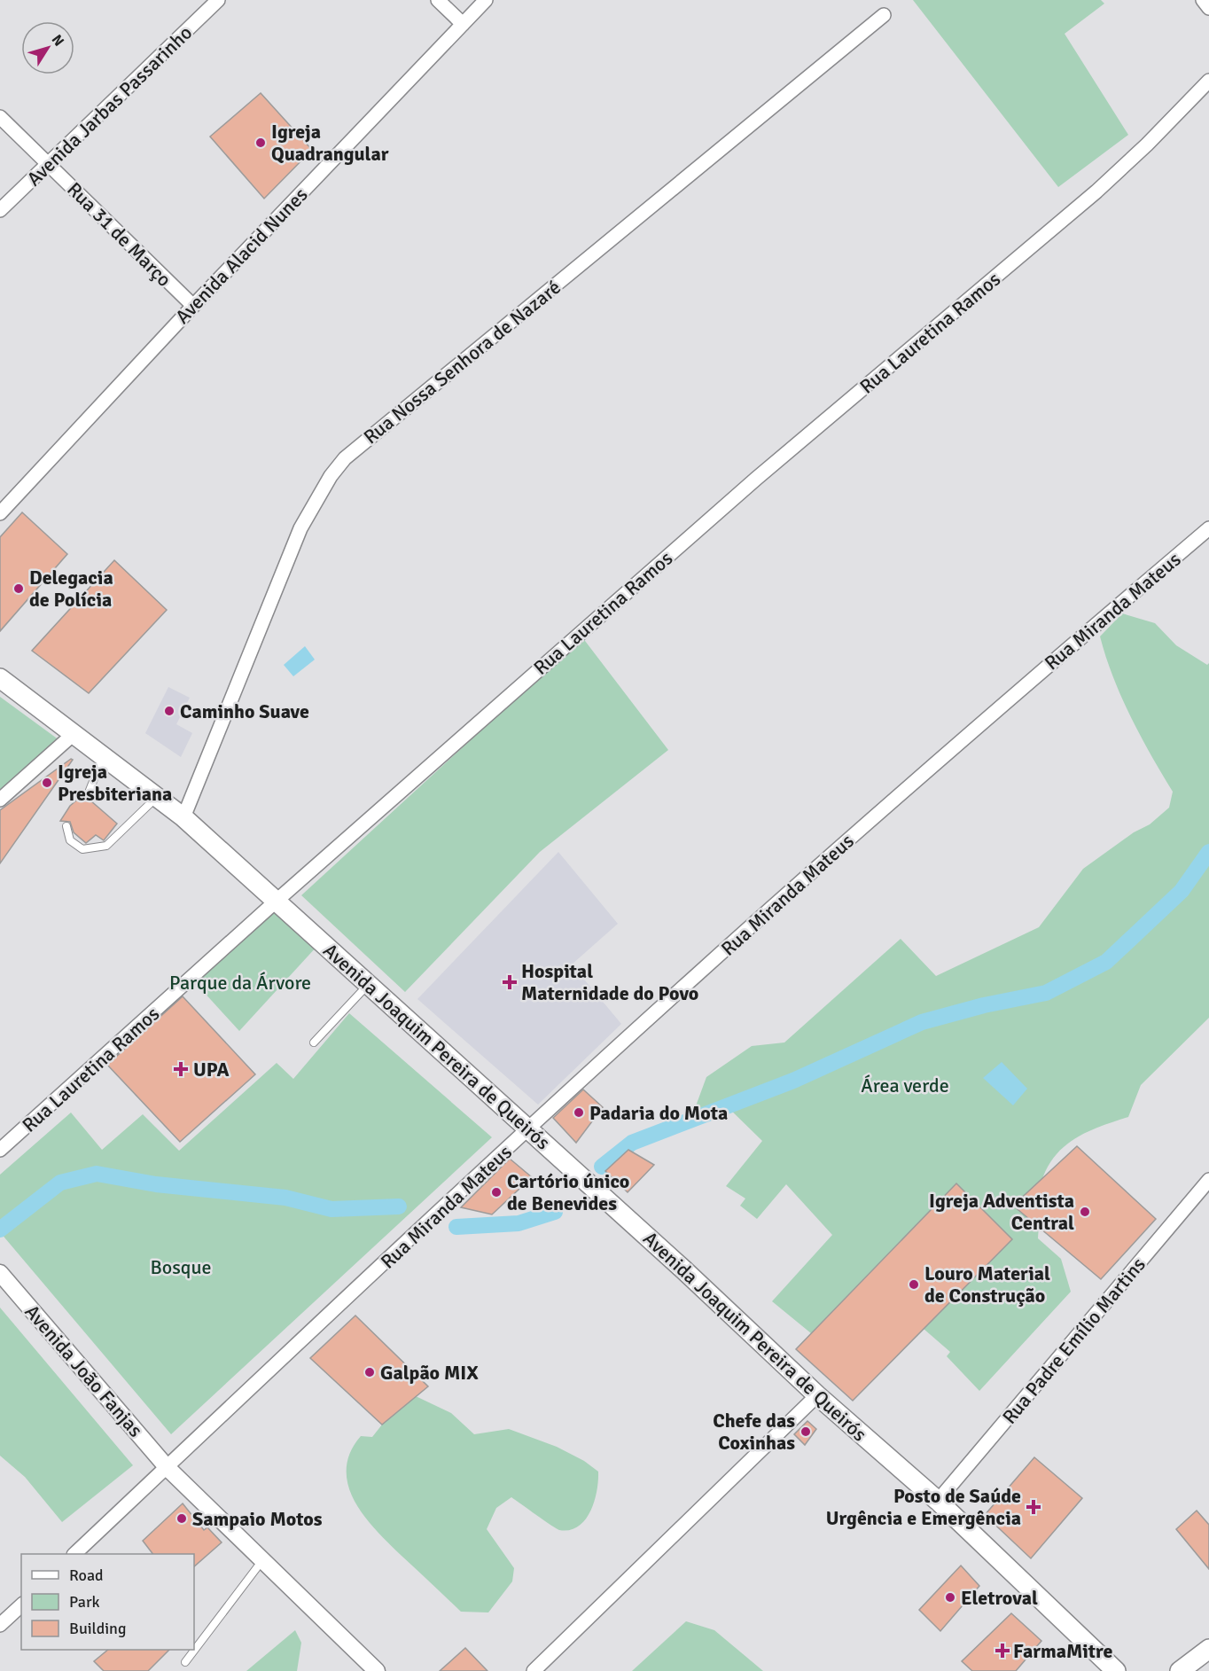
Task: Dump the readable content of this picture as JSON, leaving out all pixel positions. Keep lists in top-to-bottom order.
{
  "streets": {
    "main road": ["Avenida Joaquim Pereira de Queirós"],
    "street": [
      "Avenida Jarbas Passarinho",
      "Rua 31 de Março",
      "Avenida Alacid Nunes",
      "Rua Lauretina Ramos",
      "Rua Nossa Senhora de Nazaré",
      "Rua Miranda Mateus",
      "Rua Padre Emílio Martins",
      "Avenida João Fanjas"
    ]
  },
  "crossings": [
    ["Avenida Jarbas Passarinho", "Rua 31 de Março"],
    ["Rua 31 de Março", "Avenida Alacid Nunes"],
    ["Rua Lauretina Ramos", "Avenida Joaquim Pereira de Queirós"],
    ["Rua Nossa Senhora de Nazaré", "Avenida Joaquim Pereira de Queirós"],
    ["Rua Miranda Mateus", "Avenida Joaquim Pereira de Queirós"],
    ["Rua Miranda Mateus", "Avenida João Fanjas"],
    ["Avenida Joaquim Pereira de Queirós", "Rua Padre Emílio Martins"]
  ],
  "parks": ["Parque da Árvore", "Área verde", "Bosque"],
  "places": {
    "other": [
      "Igreja Quadrangular",
      "Delegacia de Polícia",
      "Caminho Suave",
      "Igreja Presbiteriana",
      "Padaria do Mota",
      "Cartório único de Benevides",
      "Igreja Adventista Central",
      "Louro Material de Construção",
      "Galpão MIX",
      "Chefe das Coxinhas",
      "Sampaio Motos",
      "Eletroval"
    ],
    "health": [
      "Hospital Maternidade do Povo",
      "UPA",
      "Posto de Saúde Urgência e Emergência",
      "FarmaMitre"
    ]
  },
  "legend": ["Road", "Park", "Building"],
  "north": "top right"
}
